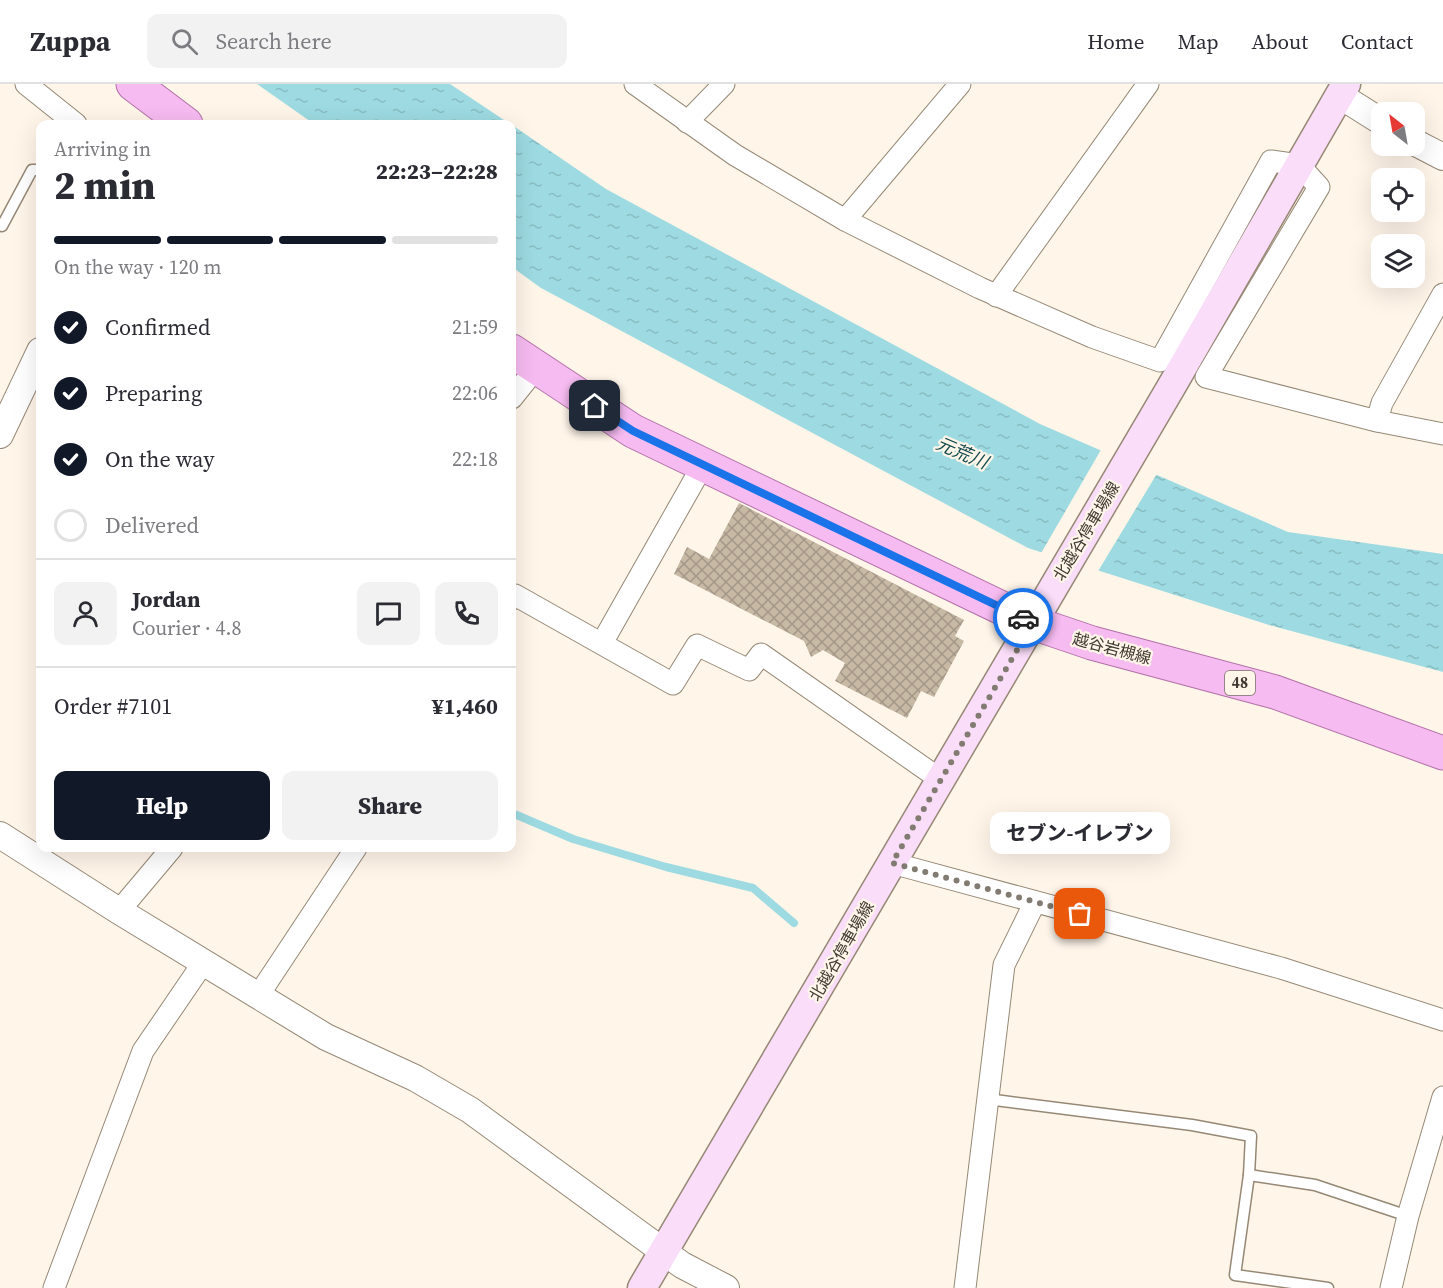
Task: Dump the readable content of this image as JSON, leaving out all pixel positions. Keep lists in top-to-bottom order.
{
  "streets": {
    "main road": ["北越谷停車場線", "越谷岩槻線", "48"]
  },
  "crossings": [
    ["北越谷停車場線", "越谷岩槻線"]
  ],
  "water": ["元荒川"],
  "places": ["セブン-イレブン"],
  "north": "top left",
  "page": {
    "header": "Zuppa",
    "search": "Search here",
    "nav": [
      "Home",
      "Map",
      "About",
      "Contact"
    ],
    "heading": ["2 min", "Arriving in", "22:23–22:28"],
    "panel": [
      "Jordan",
      "Courier · 4.8",
      "Order #7101",
      "¥1,460"
    ],
    "bar": "On the way · 120 m",
    "list": [
      ["Confirmed", "21:59"],
      ["Preparing", "22:06"],
      ["On the way", "22:18"],
      "Delivered"
    ],
    "buttons": ["Help", "Share"],
    "bubble": "セブン-イレブン"
  }
}
